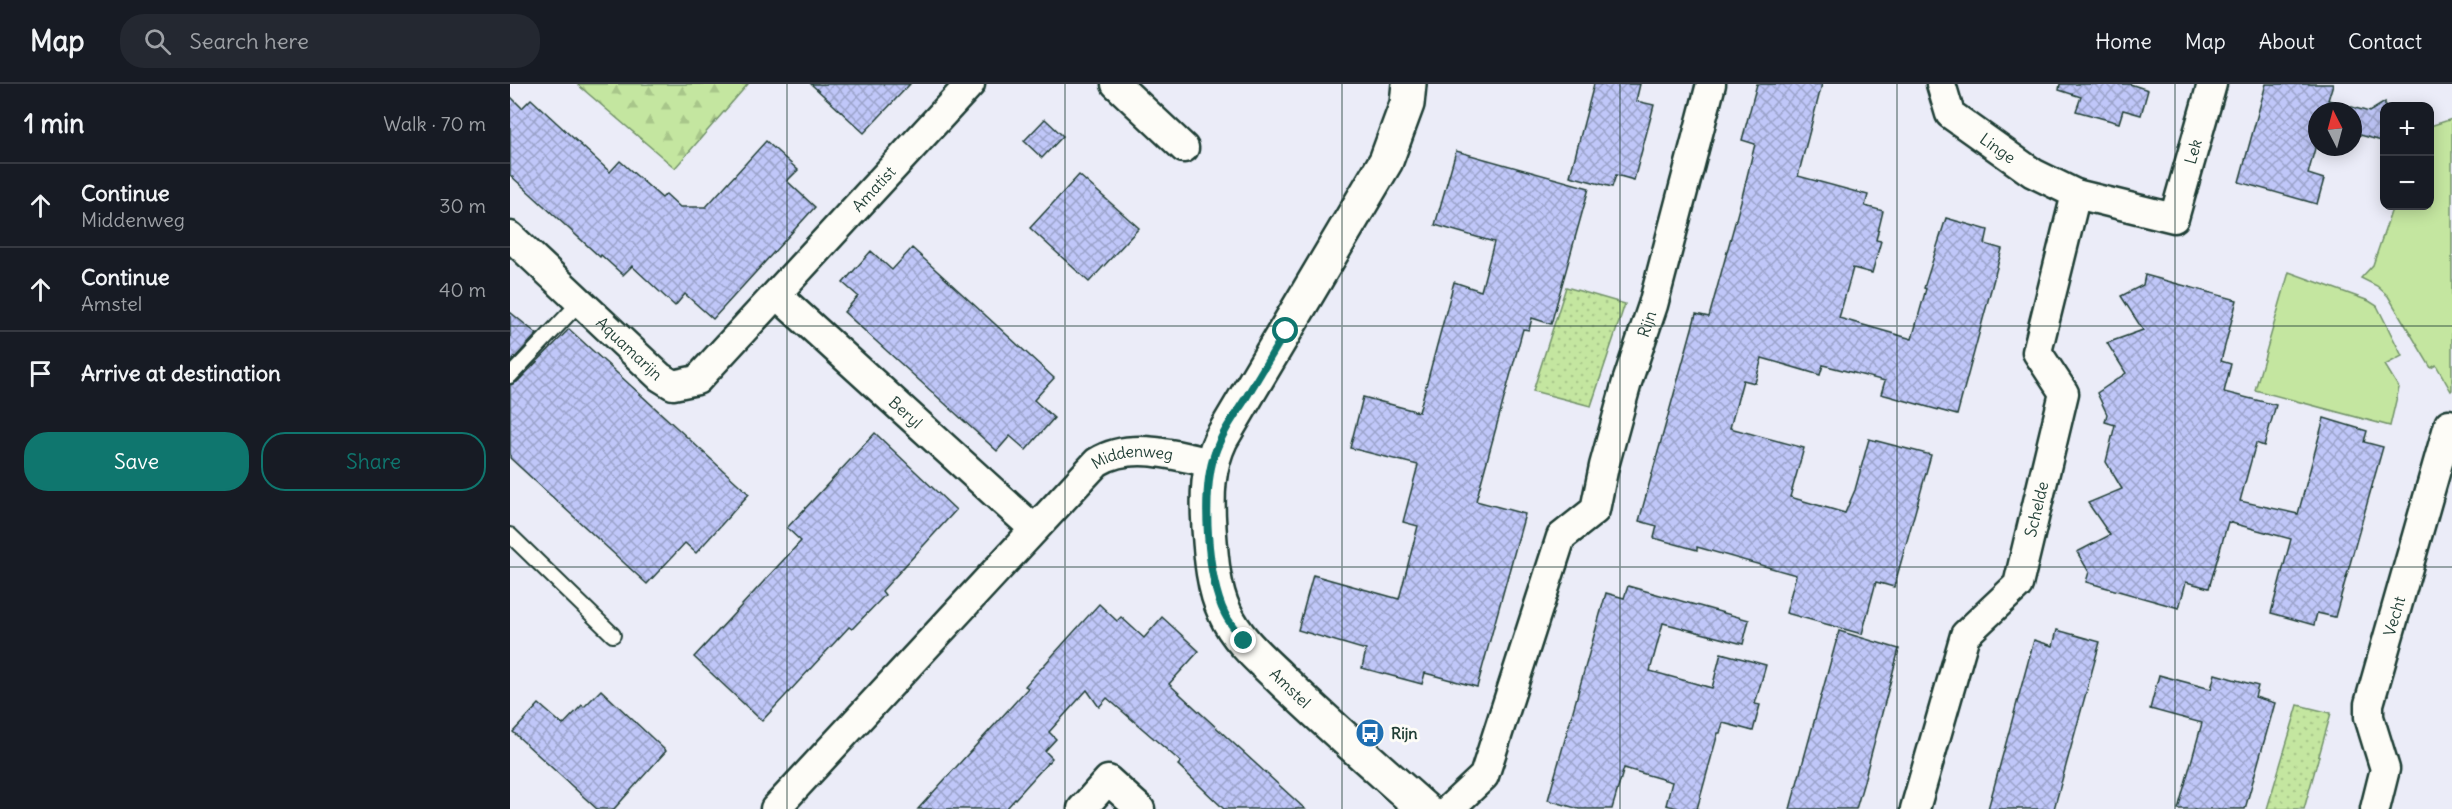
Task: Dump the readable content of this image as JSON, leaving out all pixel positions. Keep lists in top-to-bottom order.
{
  "streets": {
    "street": [
      "Linge",
      "Lek",
      "Amatist",
      "Rijn",
      "Aquamarijn",
      "Beryl",
      "Middenweg",
      "Schelde",
      "Vecht",
      "Amstel"
    ]
  },
  "crossings": [
    ["Linge", "Lek"],
    ["Linge", "Schelde"],
    ["Amatist", "Aquamarijn"],
    ["Amatist", "Beryl"],
    ["Aquamarijn", "Beryl"],
    ["Beryl", "Middenweg"],
    ["Middenweg", "Amstel"]
  ],
  "places": {
    "bus stop": ["Rijn"]
  },
  "north": "top",
  "page": {
    "header": "Map",
    "search": "Search here",
    "nav": [
      "Home",
      "Map",
      "About",
      "Contact"
    ],
    "heading": ["1 min", "Walk · 70 m"],
    "map_buttons": ["+", "−"],
    "list": [
      ["Continue", "Middenweg", "30 m"],
      ["Continue", "Amstel", "40 m"],
      "Arrive at destination"
    ],
    "buttons": ["Save", "Share"]
  }
}
